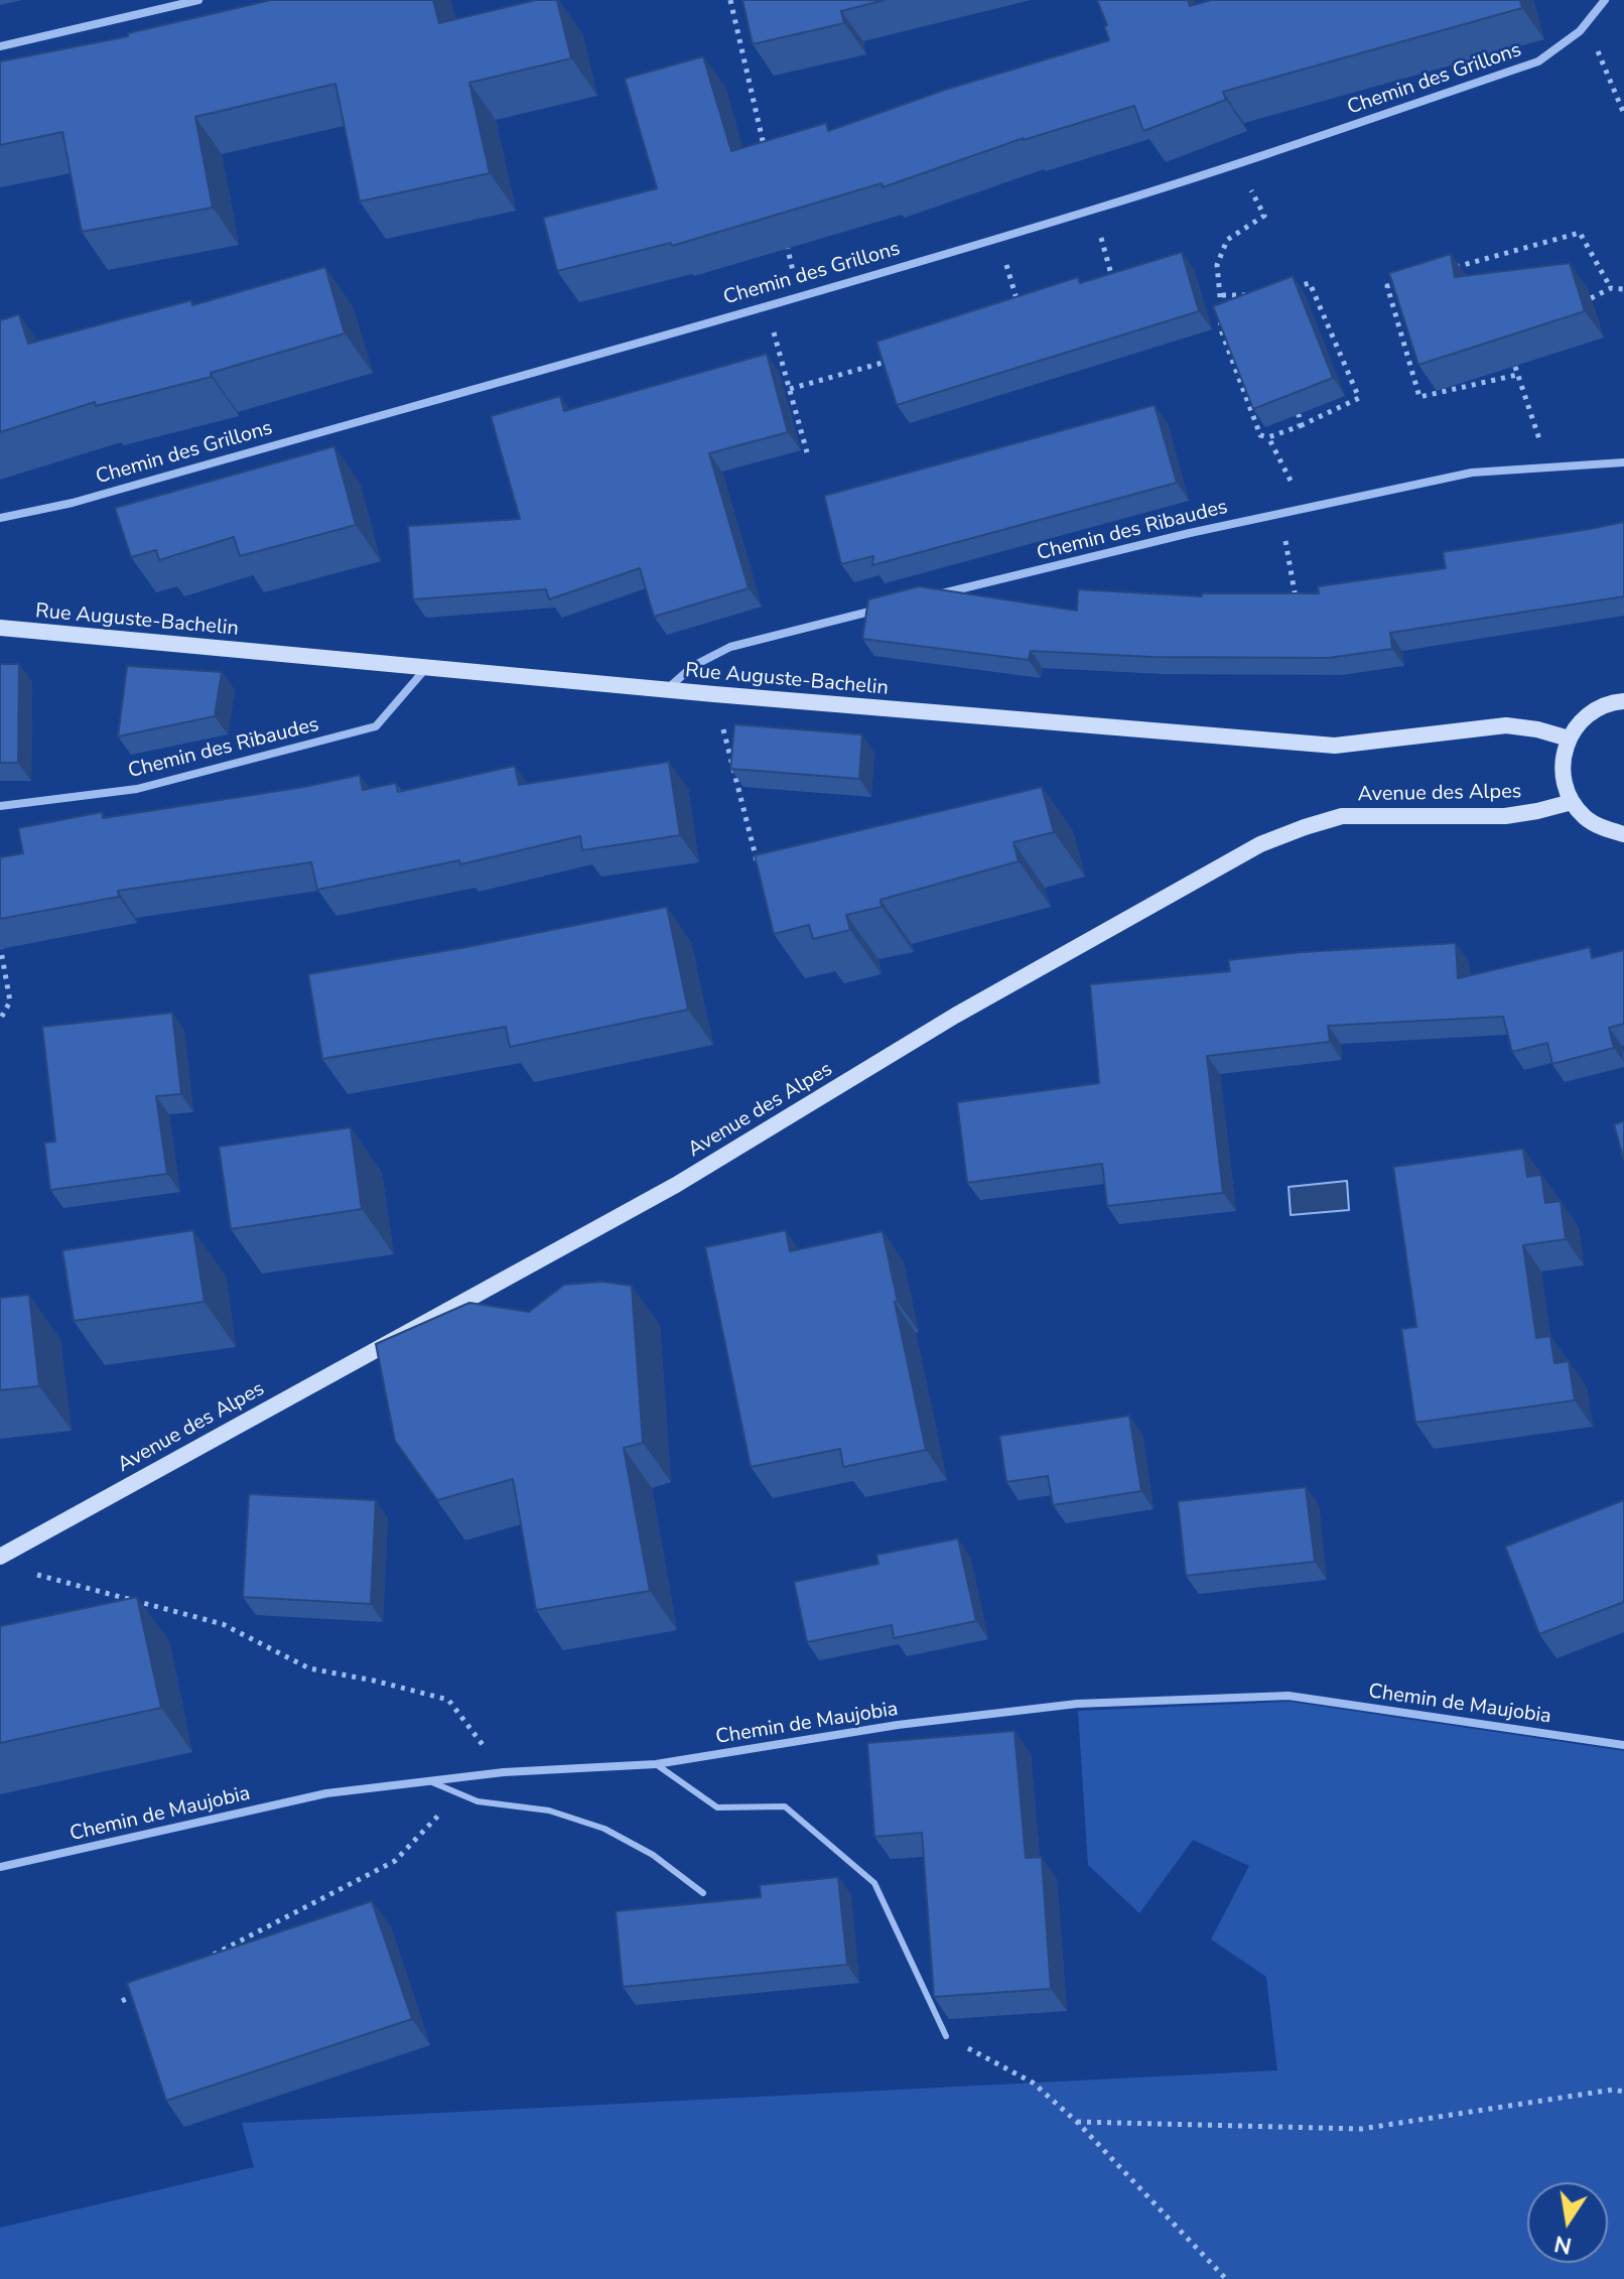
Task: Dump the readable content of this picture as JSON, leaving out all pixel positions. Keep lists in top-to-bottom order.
{
  "streets": {
    "main road": ["Rue Auguste-Bachelin", "Avenue des Alpes"],
    "street": ["Chemin des Grillons", "Chemin des Ribaudes", "Chemin de Maujobia"]
  },
  "crossings": [
    ["Chemin des Ribaudes", "Rue Auguste-Bachelin"]
  ],
  "north": "bottom"
}
